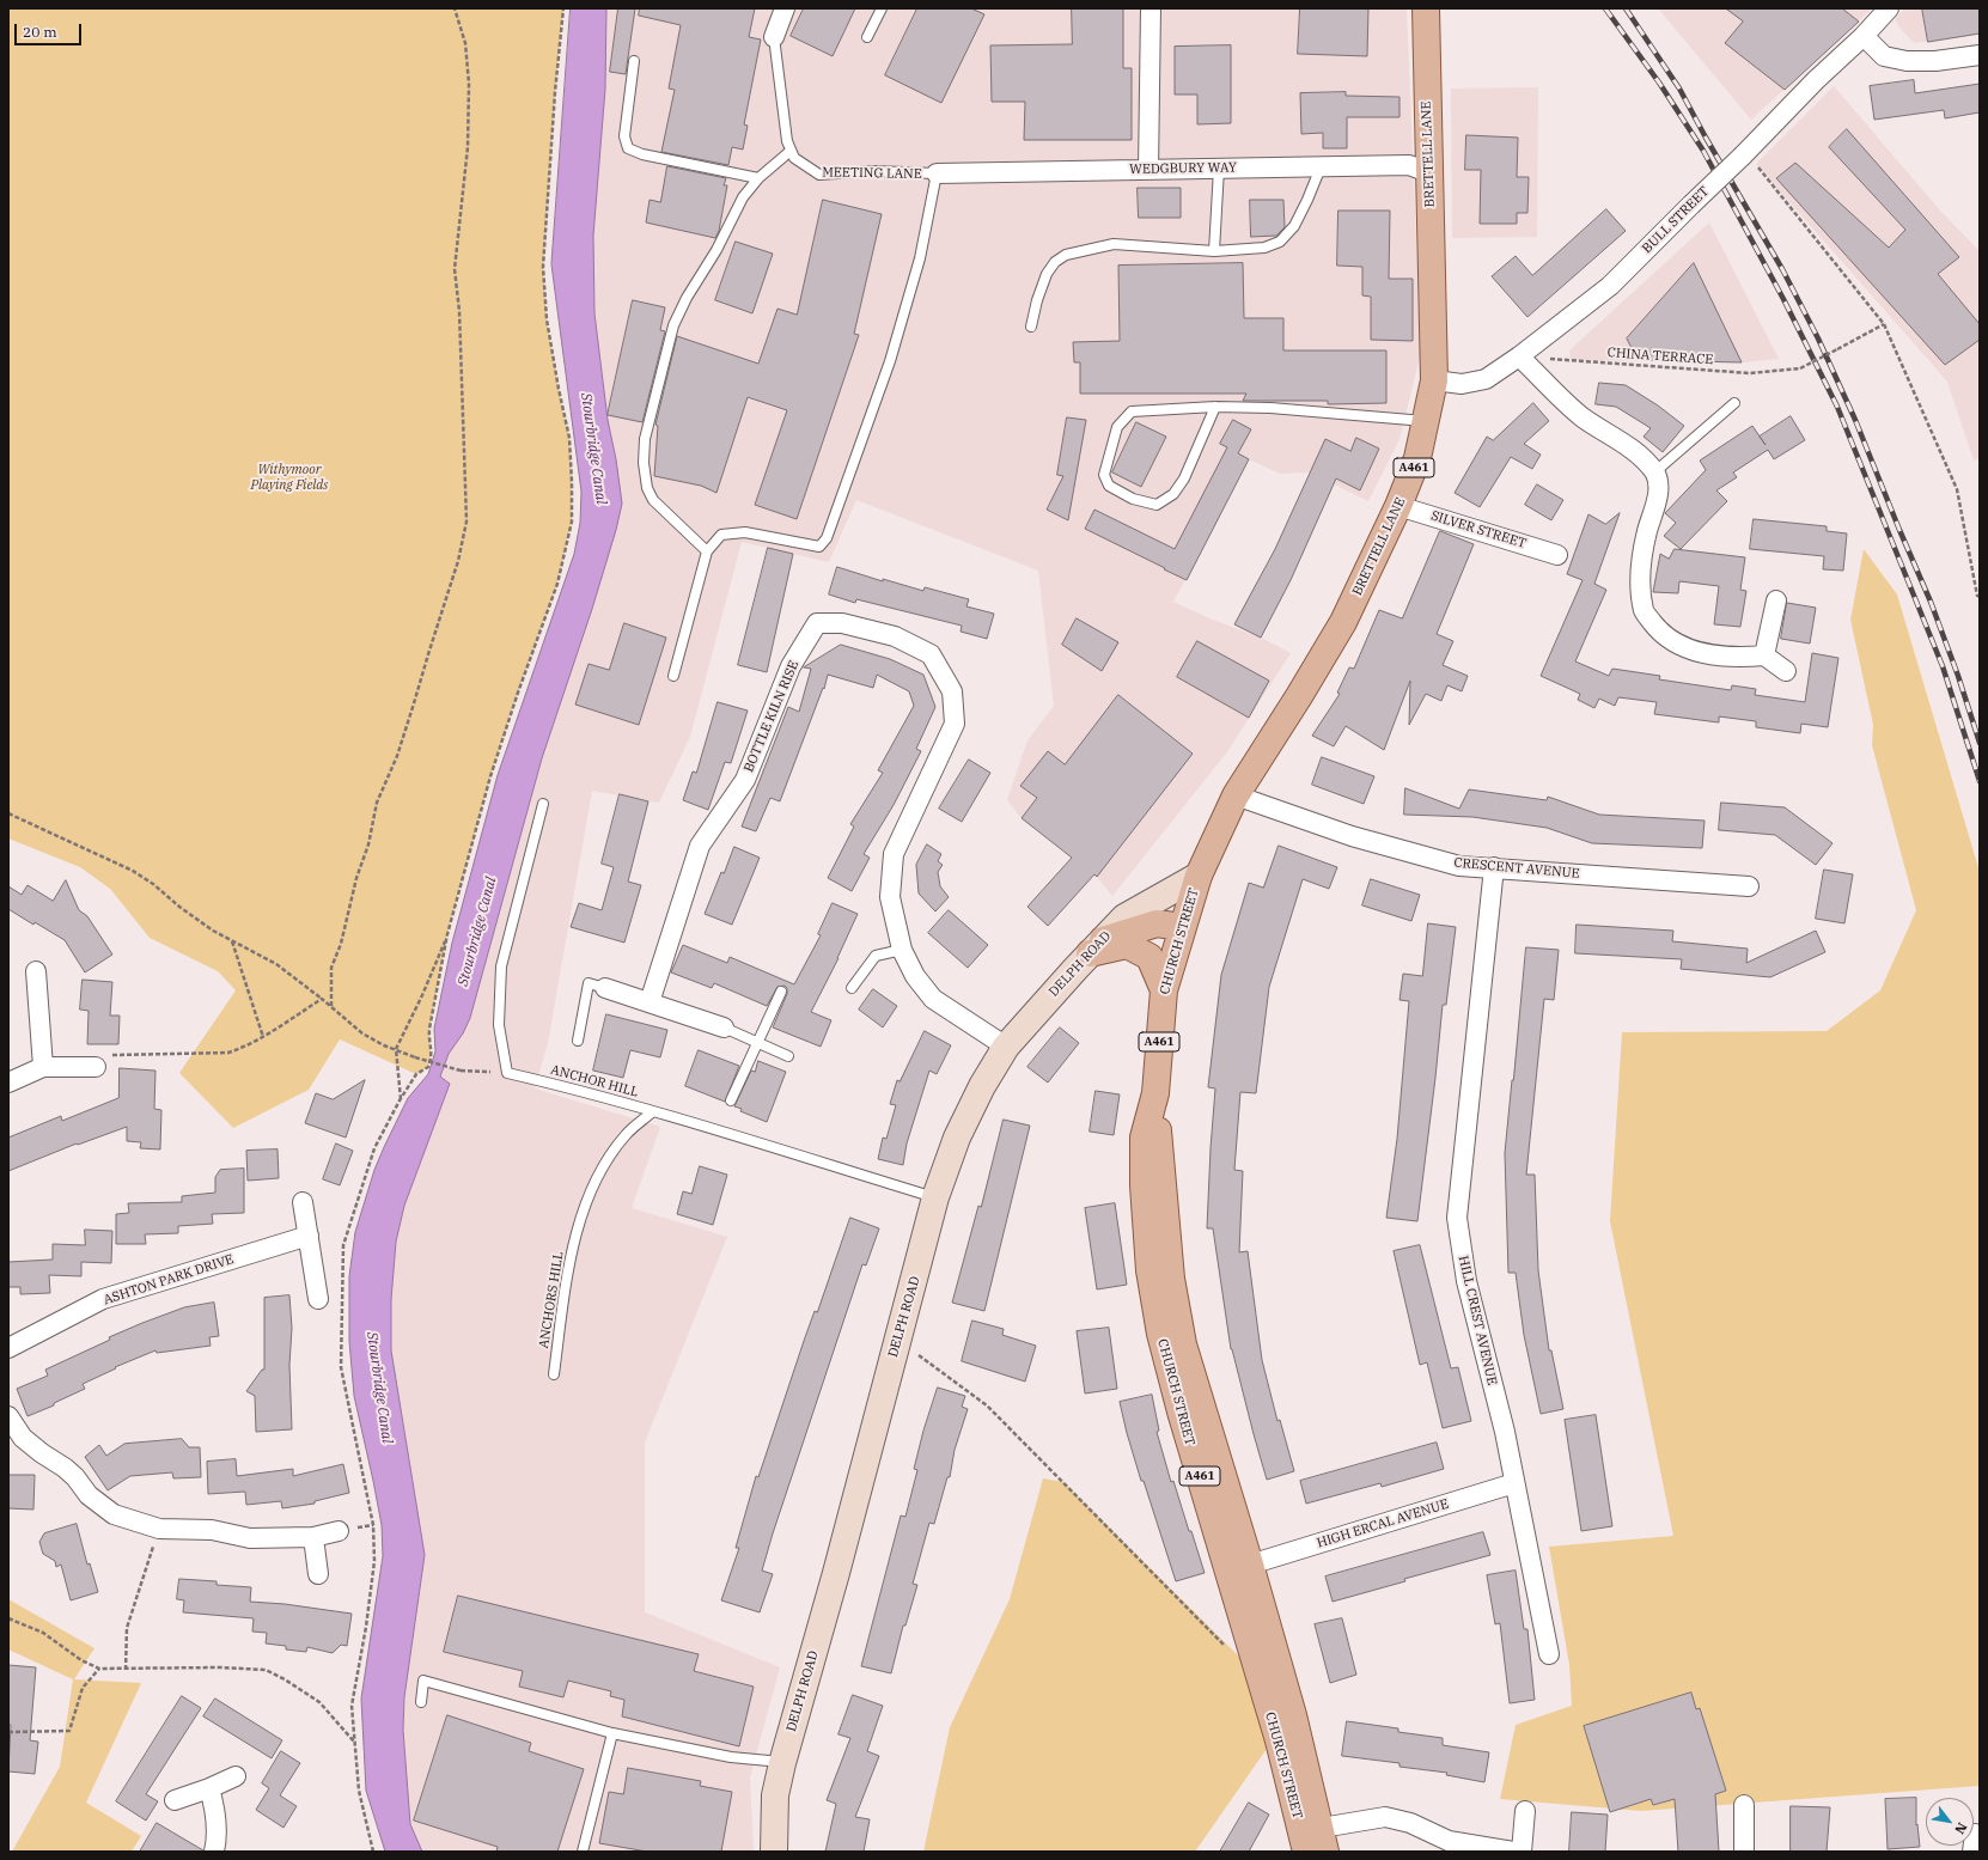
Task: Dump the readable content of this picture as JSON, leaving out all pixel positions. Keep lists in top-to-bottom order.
{
  "streets": {
    "main road": [
      "BRETTELL LANE",
      "A461",
      "CHURCH STREET",
      "DELPH ROAD"
    ],
    "street": [
      "WEDGBURY WAY",
      "BULL STREET",
      "SILVER STREET",
      "BOTTLE KILN RISE",
      "CRESCENT AVENUE",
      "ASHTON PARK DRIVE",
      "HILL CREST AVENUE",
      "HIGH ERCAL AVENUE"
    ],
    "lane": ["MEETING LANE", "ANCHOR HILL", "ANCHORS HILL"],
    "path": ["CHINA TERRACE"]
  },
  "crossings": [
    ["BRETTELL LANE", "WEDGBURY WAY"],
    ["BRETTELL LANE", "BULL STREET"],
    ["BRETTELL LANE", "SILVER STREET"],
    ["BRETTELL LANE", "CRESCENT AVENUE"],
    ["BRETTELL LANE", "CHURCH STREET"],
    ["BRETTELL LANE", "DELPH ROAD"],
    ["WEDGBURY WAY", "MEETING LANE"],
    ["BULL STREET", "CHINA TERRACE"],
    ["BOTTLE KILN RISE", "DELPH ROAD"],
    ["CRESCENT AVENUE", "HILL CREST AVENUE"],
    ["CHURCH STREET", "DELPH ROAD"],
    ["CHURCH STREET", "HIGH ERCAL AVENUE"],
    ["DELPH ROAD", "ANCHOR HILL"],
    ["ANCHOR HILL", "ANCHORS HILL"],
    ["HILL CREST AVENUE", "HIGH ERCAL AVENUE"]
  ],
  "water": ["Stourbridge Canal"],
  "parks": ["Withymoor Playing Fields"],
  "scale_bar": "20 m",
  "north": "bottom right"
}
